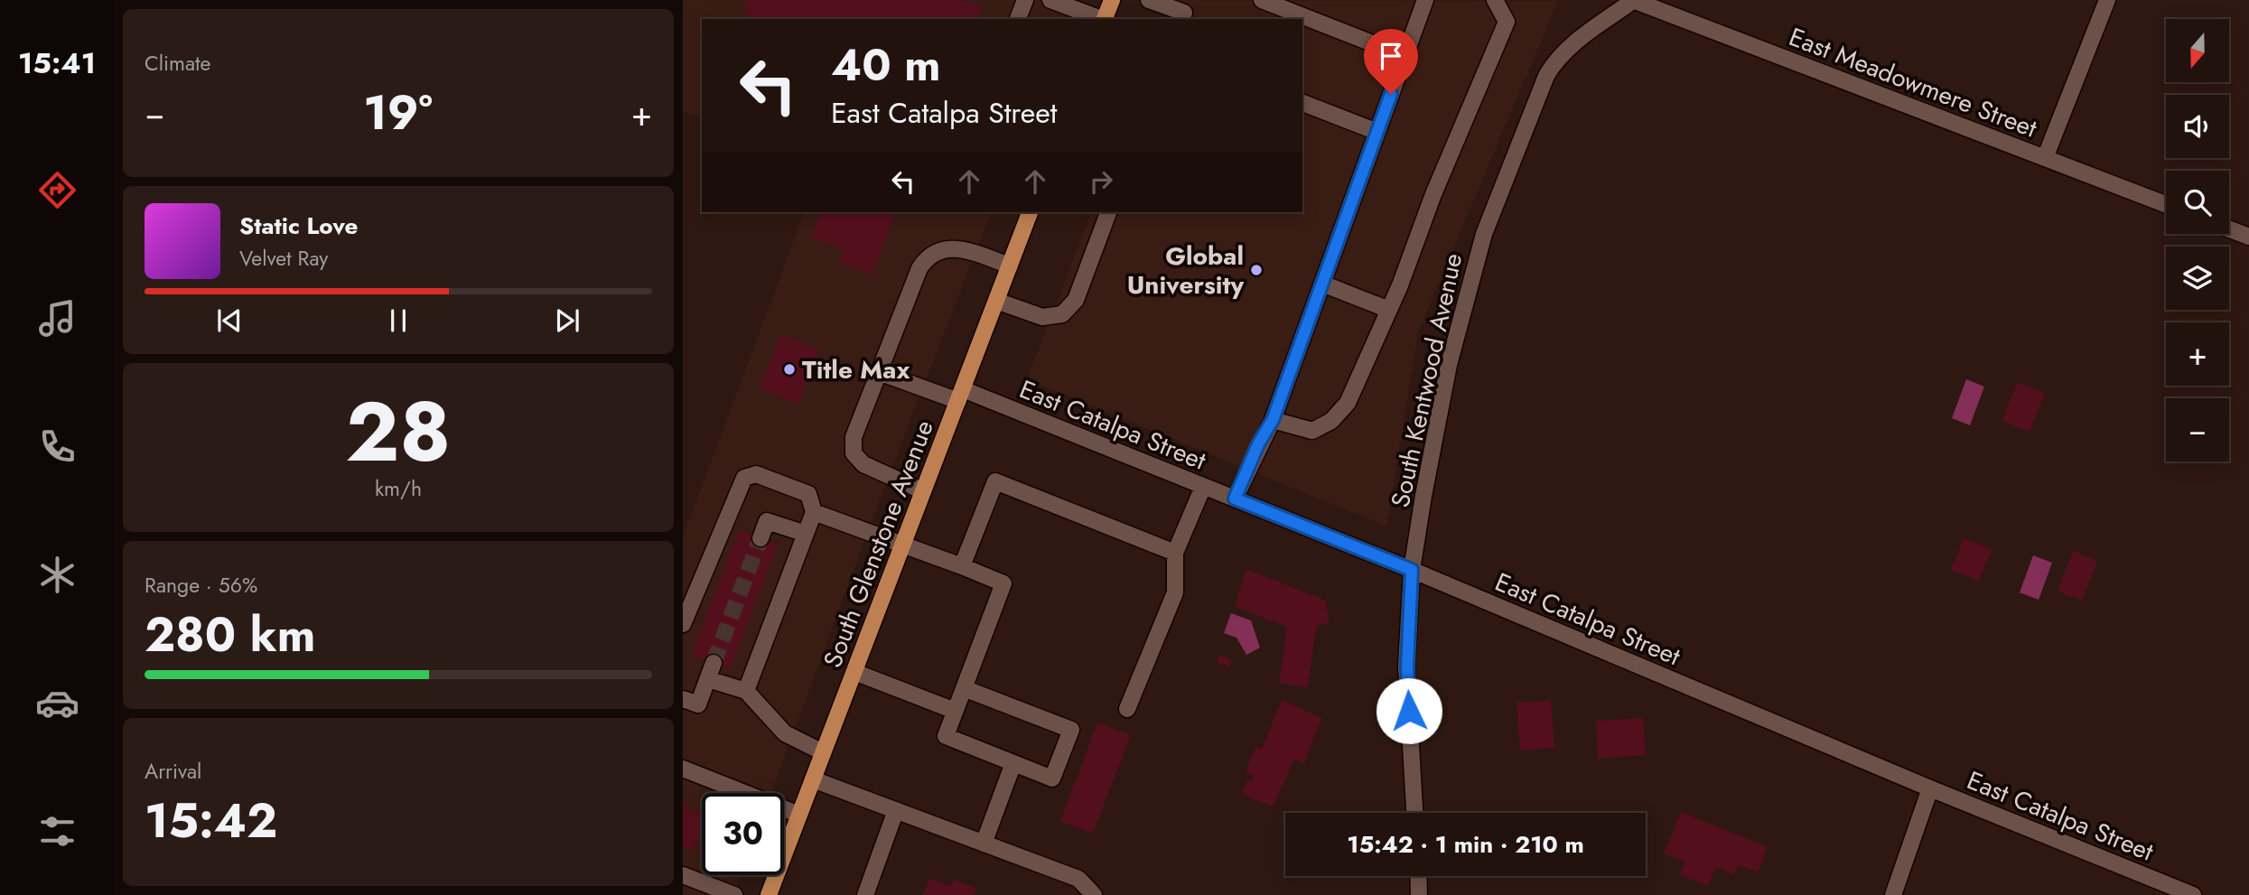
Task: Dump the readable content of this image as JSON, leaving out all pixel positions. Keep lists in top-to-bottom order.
{
  "streets": {
    "main road": ["South Glenstone Avenue"],
    "street": ["East Meadowmere Street", "South Kentwood Avenue", "East Catalpa Street"]
  },
  "crossings": [
    ["East Meadowmere Street", "South Kentwood Avenue"],
    ["South Kentwood Avenue", "East Catalpa Street"],
    ["East Catalpa Street", "South Glenstone Avenue"]
  ],
  "places": ["Global University", "Title Max"],
  "north": "bottom",
  "page": {
    "tabs": "15:41",
    "tile": [
      "Climate",
      ["28", "km/h"],
      ["Range · 56%", "280 km"],
      ["Arrival", "15:42"]
    ],
    "map_buttons": ["+", "−"],
    "turn": ["40 m", "East Catalpa Street"],
    "heat": ["−", "19°", "+"],
    "song": ["Static Love", "Velvet Ray"],
    "limit": "30",
    "trip": "15:42 · 1 min · 210 m"
  }
}
